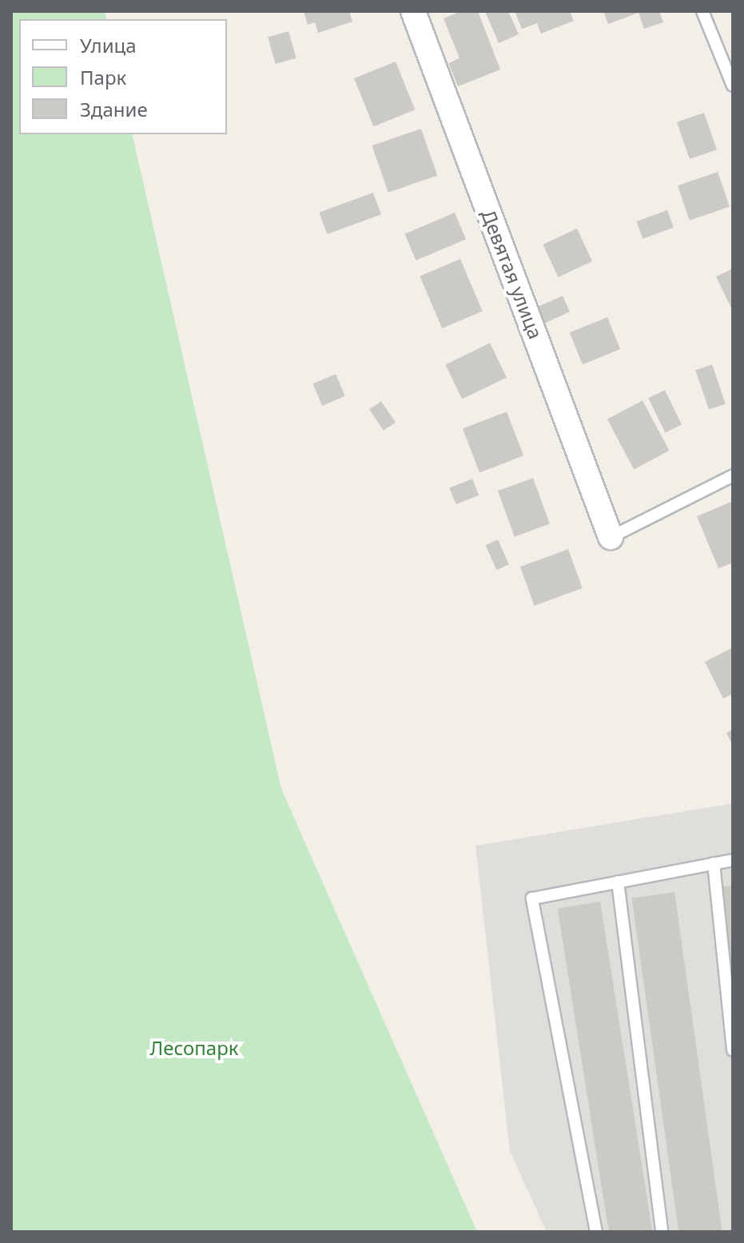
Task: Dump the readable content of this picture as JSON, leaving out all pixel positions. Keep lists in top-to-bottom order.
{
  "streets": {
    "street": ["Девятая улица"]
  },
  "parks": ["Лесопарк"],
  "legend": ["Улица", "Парк", "Здание"]
}
